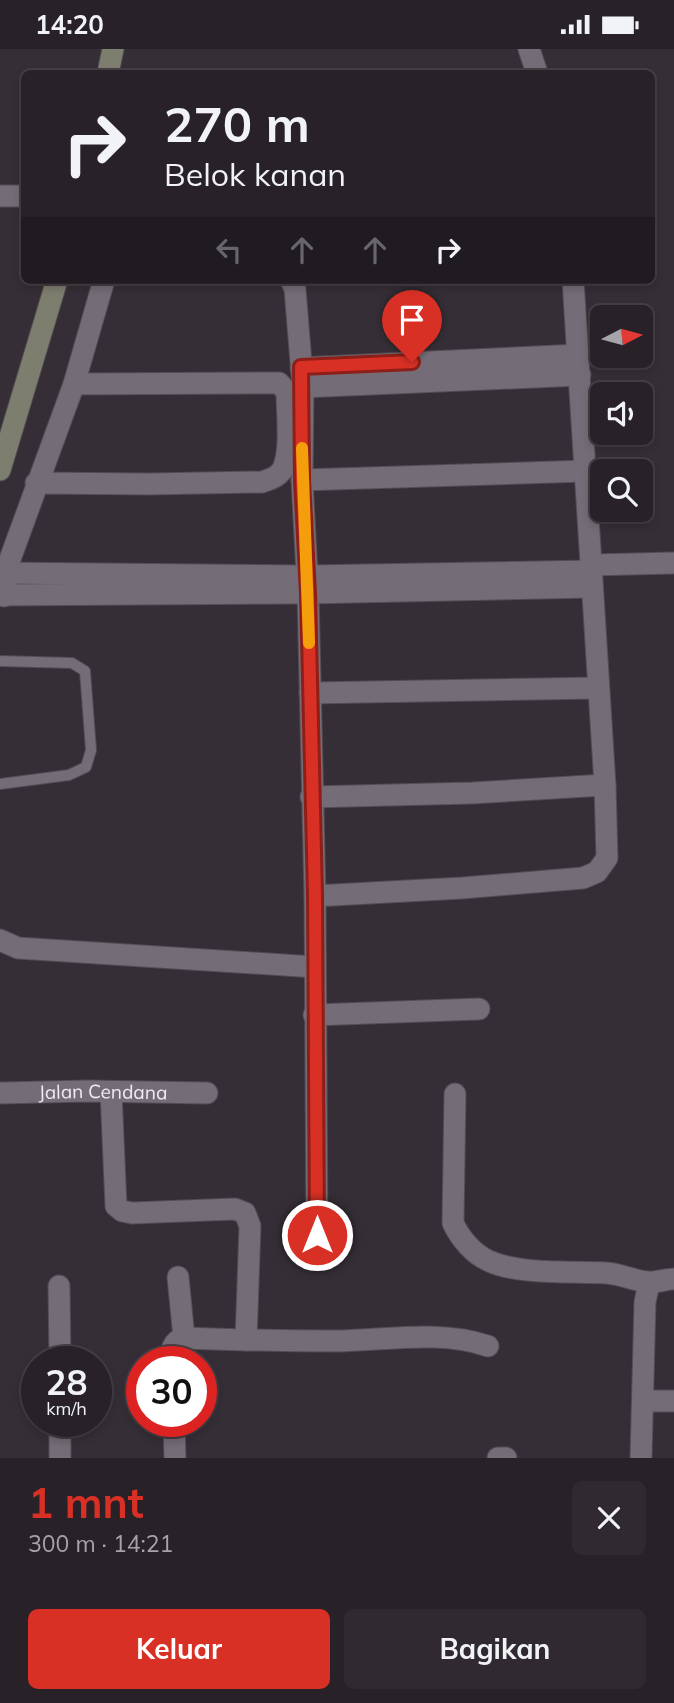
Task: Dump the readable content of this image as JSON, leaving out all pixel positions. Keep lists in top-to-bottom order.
{
  "streets": {
    "street": ["Jalan Cendana"]
  },
  "north": "right",
  "page": {
    "status": "14:20",
    "turn": ["270 m", "Belok kanan"],
    "speed": "28 km/h",
    "limit": "30",
    "heading": ["1 mnt", "300 m · 14:21"],
    "buttons": ["Keluar", "Bagikan"]
  }
}
